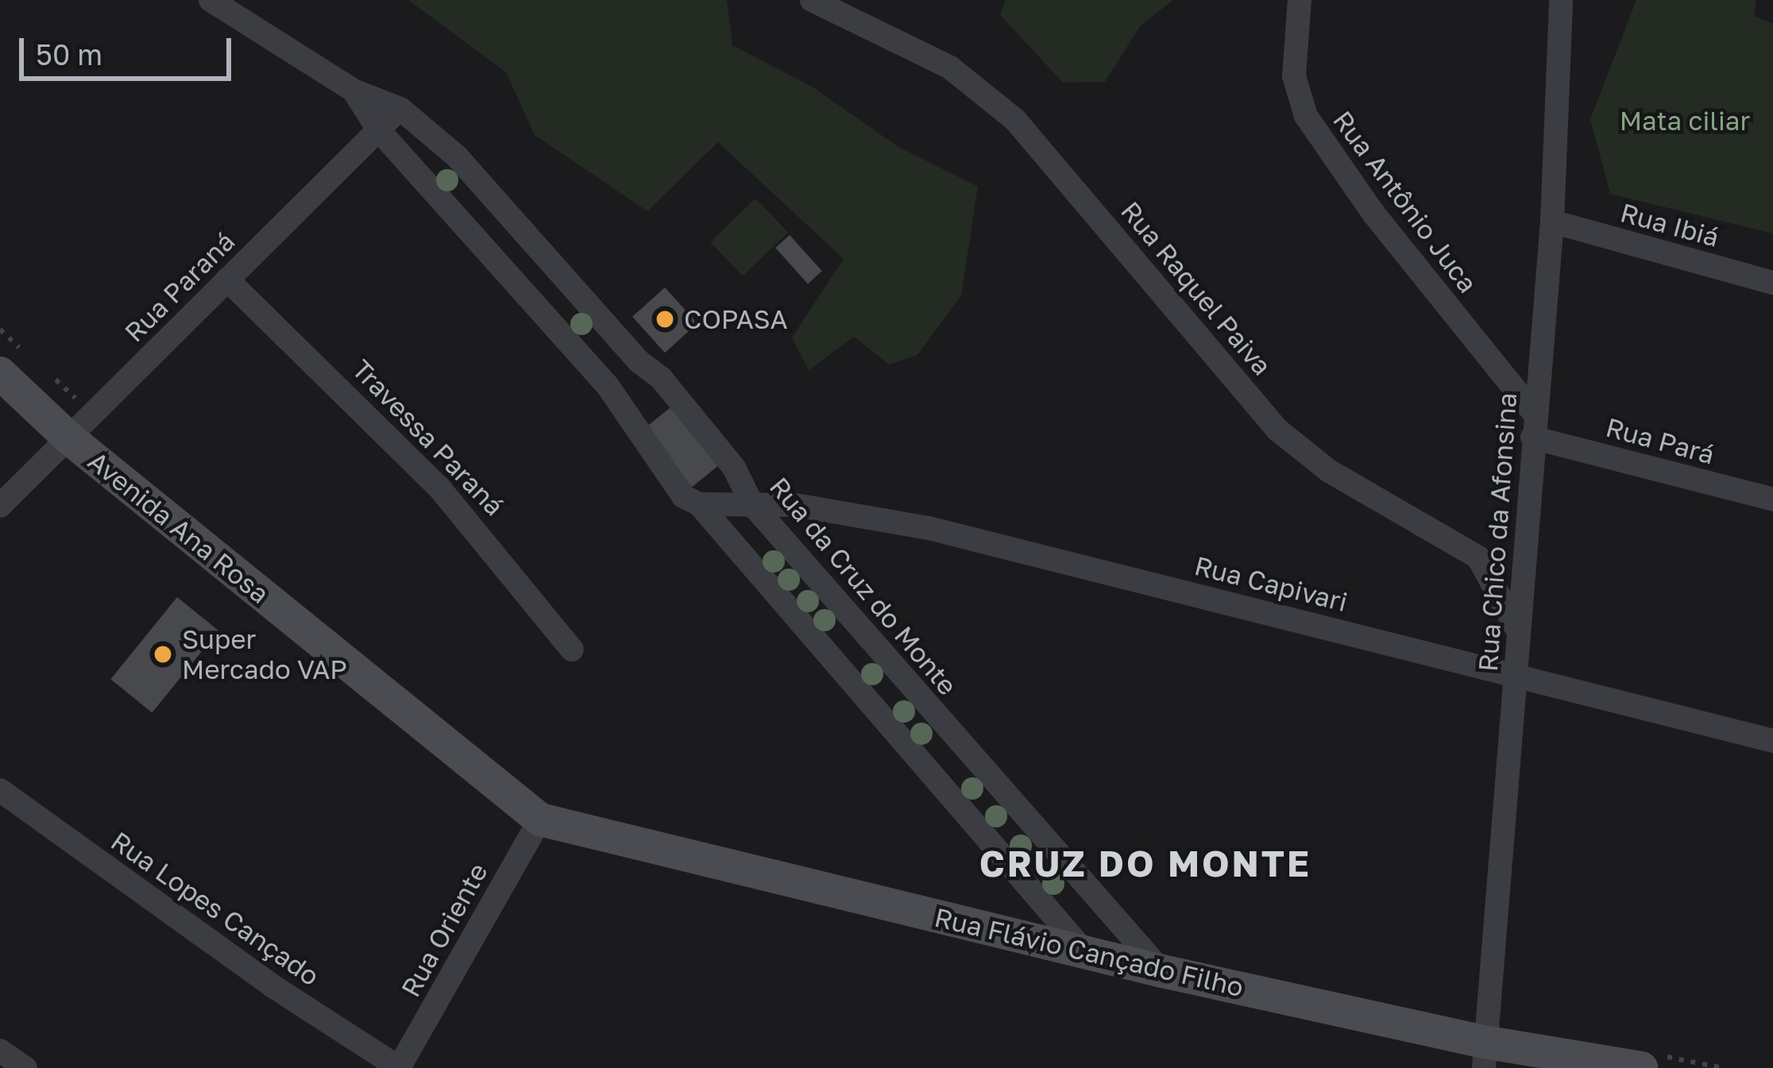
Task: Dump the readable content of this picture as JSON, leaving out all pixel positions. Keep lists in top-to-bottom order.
{
  "streets": {
    "main road": ["Avenida Ana Rosa", "Rua Flávio Cançado Filho"],
    "street": [
      "Rua Antônio Juca",
      "Rua Ibiá",
      "Rua Paraná",
      "Rua Raquel Paiva",
      "Travessa Paraná",
      "Rua Pará",
      "Rua Chico da Afonsina",
      "Rua Capivari",
      "Rua da Cruz do Monte",
      "Rua Lopes Cançado",
      "Rua Oriente"
    ]
  },
  "crossings": [
    ["Rua Antônio Juca", "Rua Pará"],
    ["Rua Antônio Juca", "Rua Chico da Afonsina"],
    ["Rua Ibiá", "Rua Chico da Afonsina"],
    ["Rua Paraná", "Travessa Paraná"],
    ["Rua Paraná", "Avenida Ana Rosa"],
    ["Rua Paraná", "Rua da Cruz do Monte"],
    ["Rua Raquel Paiva", "Rua Chico da Afonsina"],
    ["Rua Pará", "Rua Chico da Afonsina"],
    ["Avenida Ana Rosa", "Rua Oriente"],
    ["Avenida Ana Rosa", "Rua Flávio Cançado Filho"],
    ["Rua Chico da Afonsina", "Rua Capivari"],
    ["Rua Chico da Afonsina", "Rua Flávio Cançado Filho"],
    ["Rua Capivari", "Rua da Cruz do Monte"],
    ["Rua da Cruz do Monte", "Rua Flávio Cançado Filho"],
    ["Rua Lopes Cançado", "Rua Oriente"],
    ["Rua Oriente", "Rua Flávio Cançado Filho"]
  ],
  "districts": ["CRUZ DO MONTE"],
  "parks": ["Mata ciliar"],
  "places": ["COPASA", "Super Mercado VAP"],
  "scale_bar": "50 m"
}
